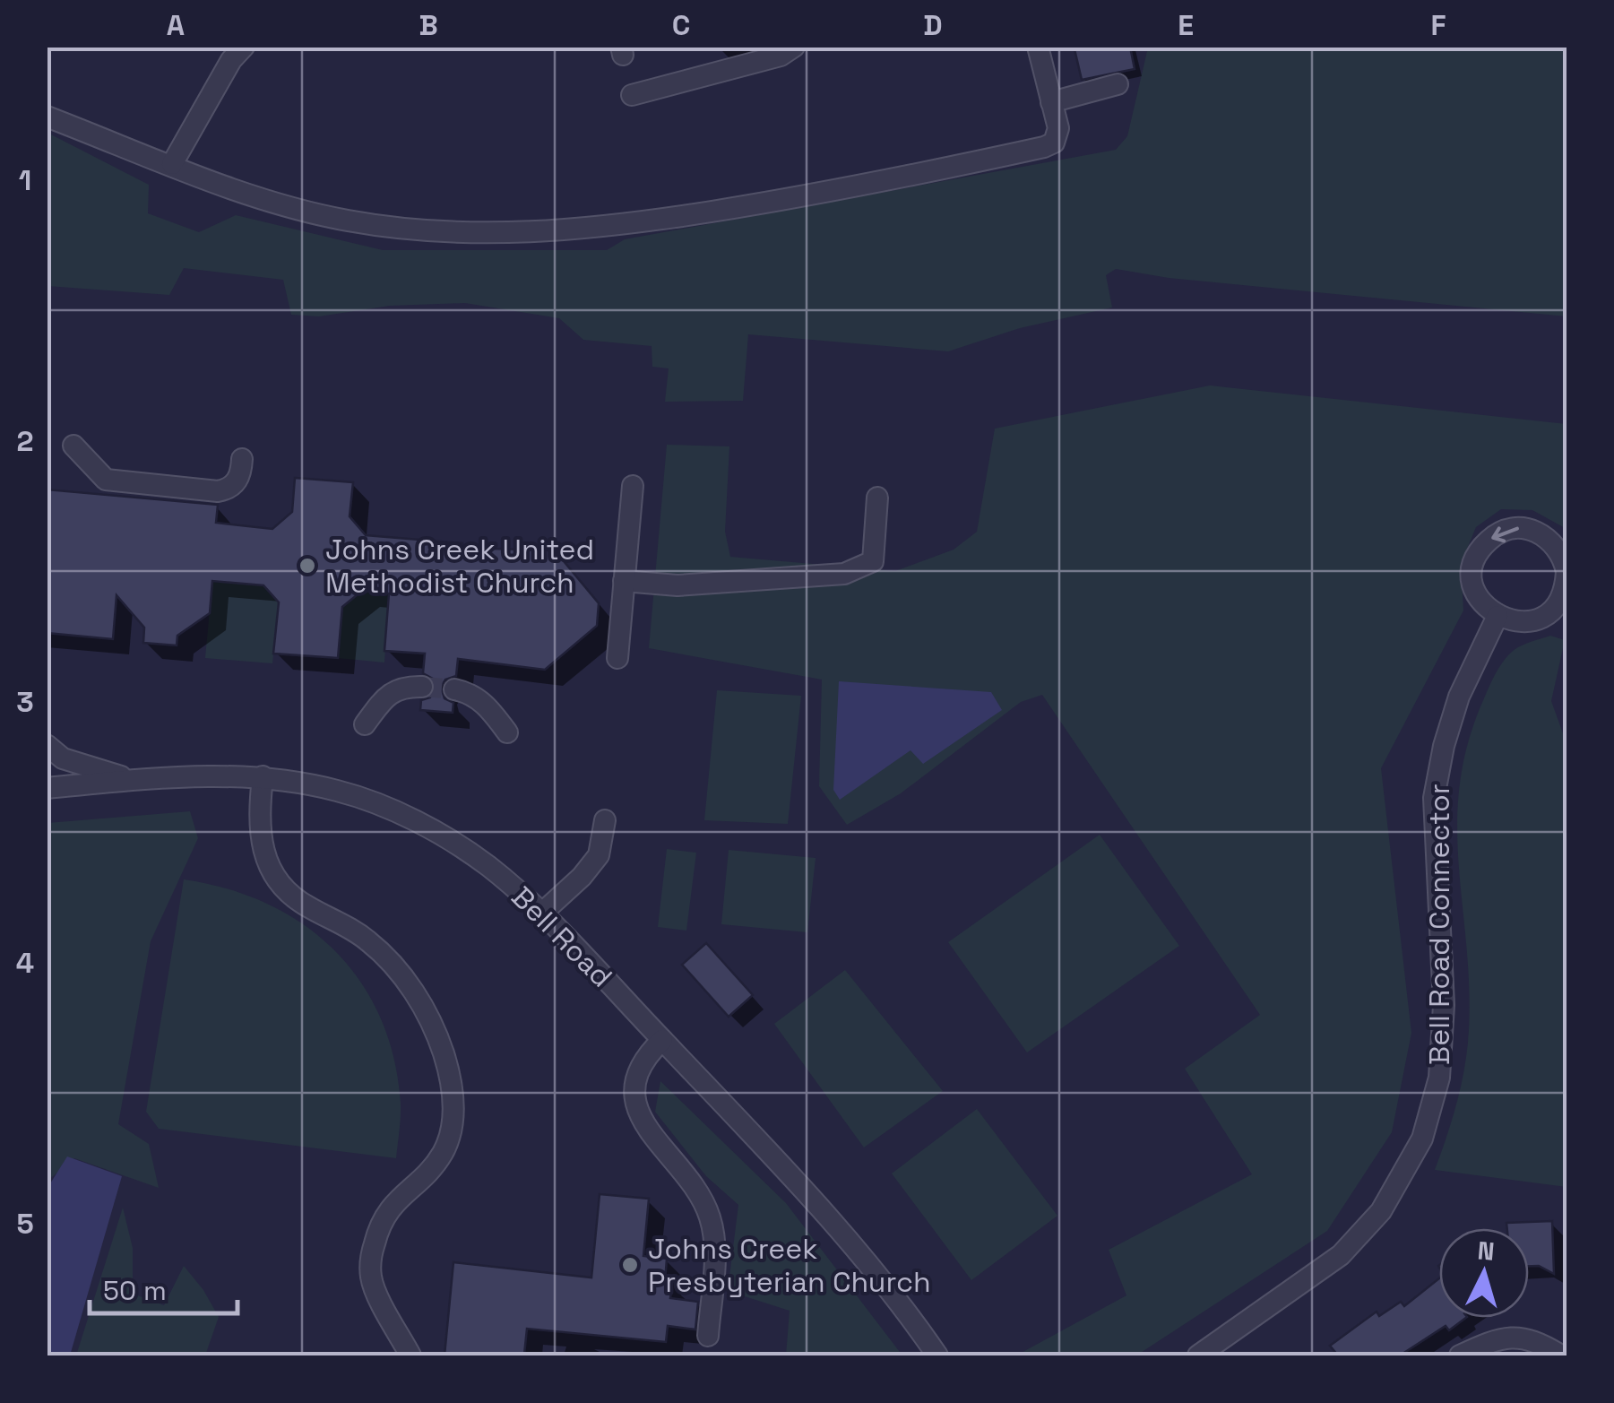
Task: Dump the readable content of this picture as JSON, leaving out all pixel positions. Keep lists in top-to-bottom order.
{
  "streets": {
    "street": ["Bell Road Connector", "Bell Road"]
  },
  "places": ["Johns Creek United Methodist Church", "Johns Creek Presbyterian Church"],
  "scale_bar": "50 m",
  "north": "top",
  "grid": {
    "columns": [
      "A",
      "B",
      "C",
      "D",
      "E",
      "F"
    ],
    "rows": [
      "1",
      "2",
      "3",
      "4",
      "5"
    ]
  }
}
